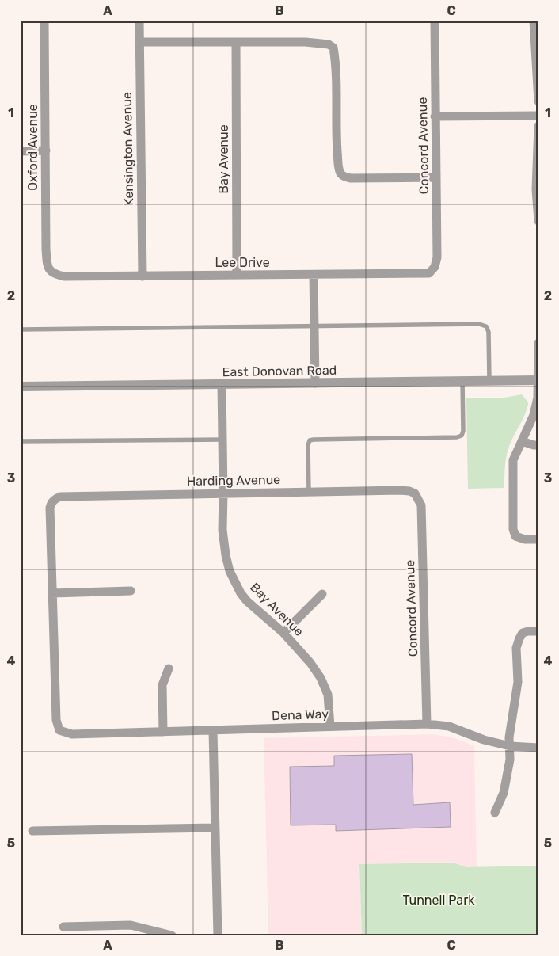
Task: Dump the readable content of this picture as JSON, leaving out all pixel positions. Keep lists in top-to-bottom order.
{
  "streets": {
    "street": [
      "Concord Avenue",
      "Oxford Avenue",
      "Kensington Avenue",
      "Bay Avenue",
      "Lee Drive",
      "East Donovan Road",
      "Harding Avenue",
      "Dena Way"
    ]
  },
  "crossings": [
    ["Concord Avenue", "Lee Drive"],
    ["Concord Avenue", "Harding Avenue"],
    ["Concord Avenue", "Dena Way"],
    ["Oxford Avenue", "Lee Drive"],
    ["Kensington Avenue", "Lee Drive"],
    ["Bay Avenue", "Lee Drive"],
    ["Bay Avenue", "East Donovan Road"],
    ["Bay Avenue", "Harding Avenue"],
    ["Bay Avenue", "Dena Way"],
    ["Harding Avenue", "Dena Way"]
  ],
  "parks": ["Tunnell Park"],
  "grid": {
    "columns": ["A", "B", "C"],
    "rows": [
      "1",
      "2",
      "3",
      "4",
      "5"
    ]
  }
}
